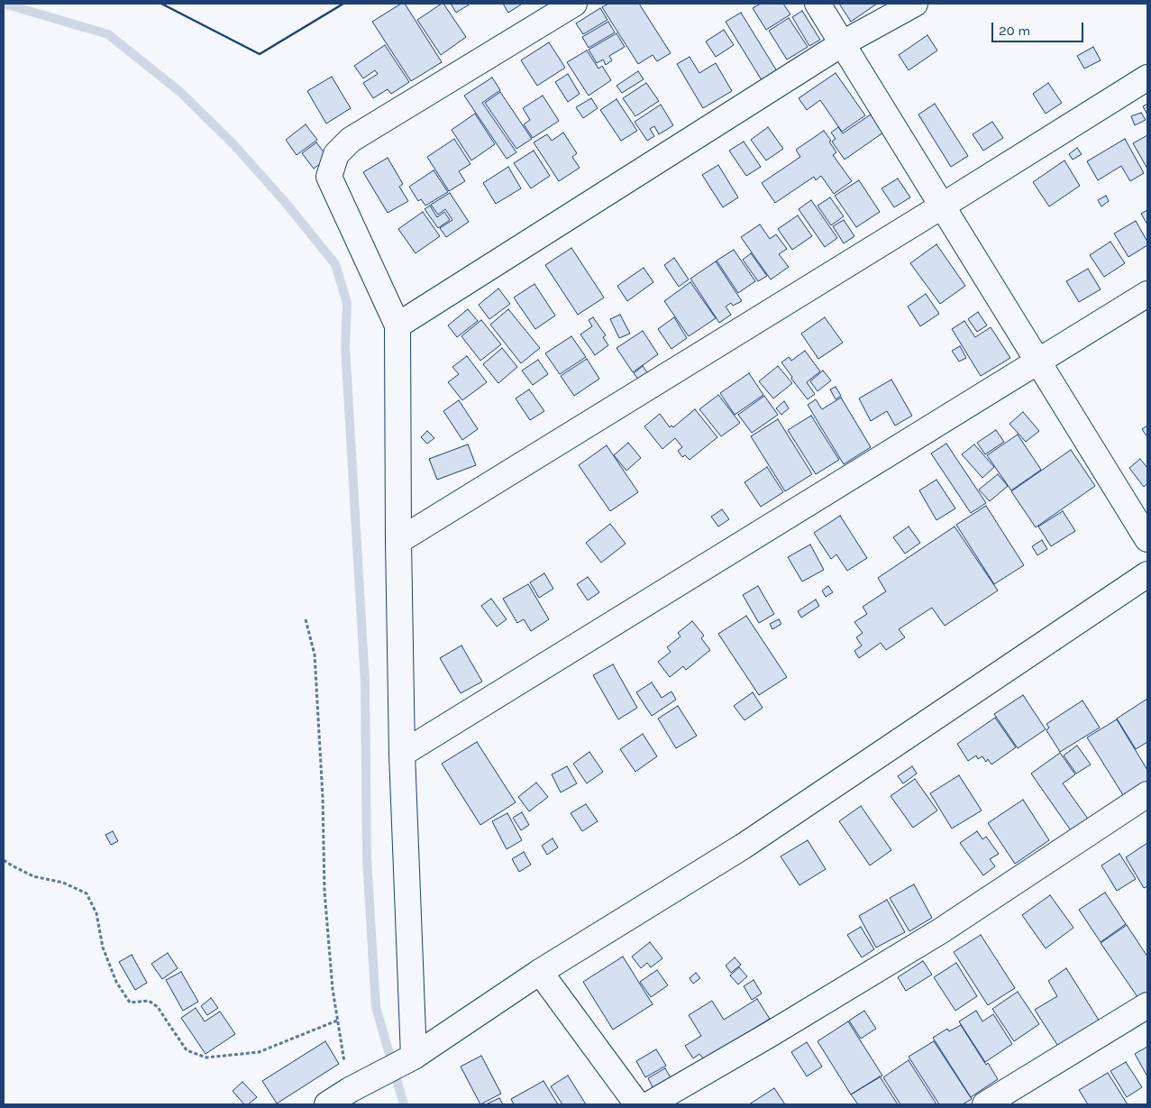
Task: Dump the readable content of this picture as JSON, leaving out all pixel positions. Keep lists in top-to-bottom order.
{
  "scale_bar": "20 m"
}
